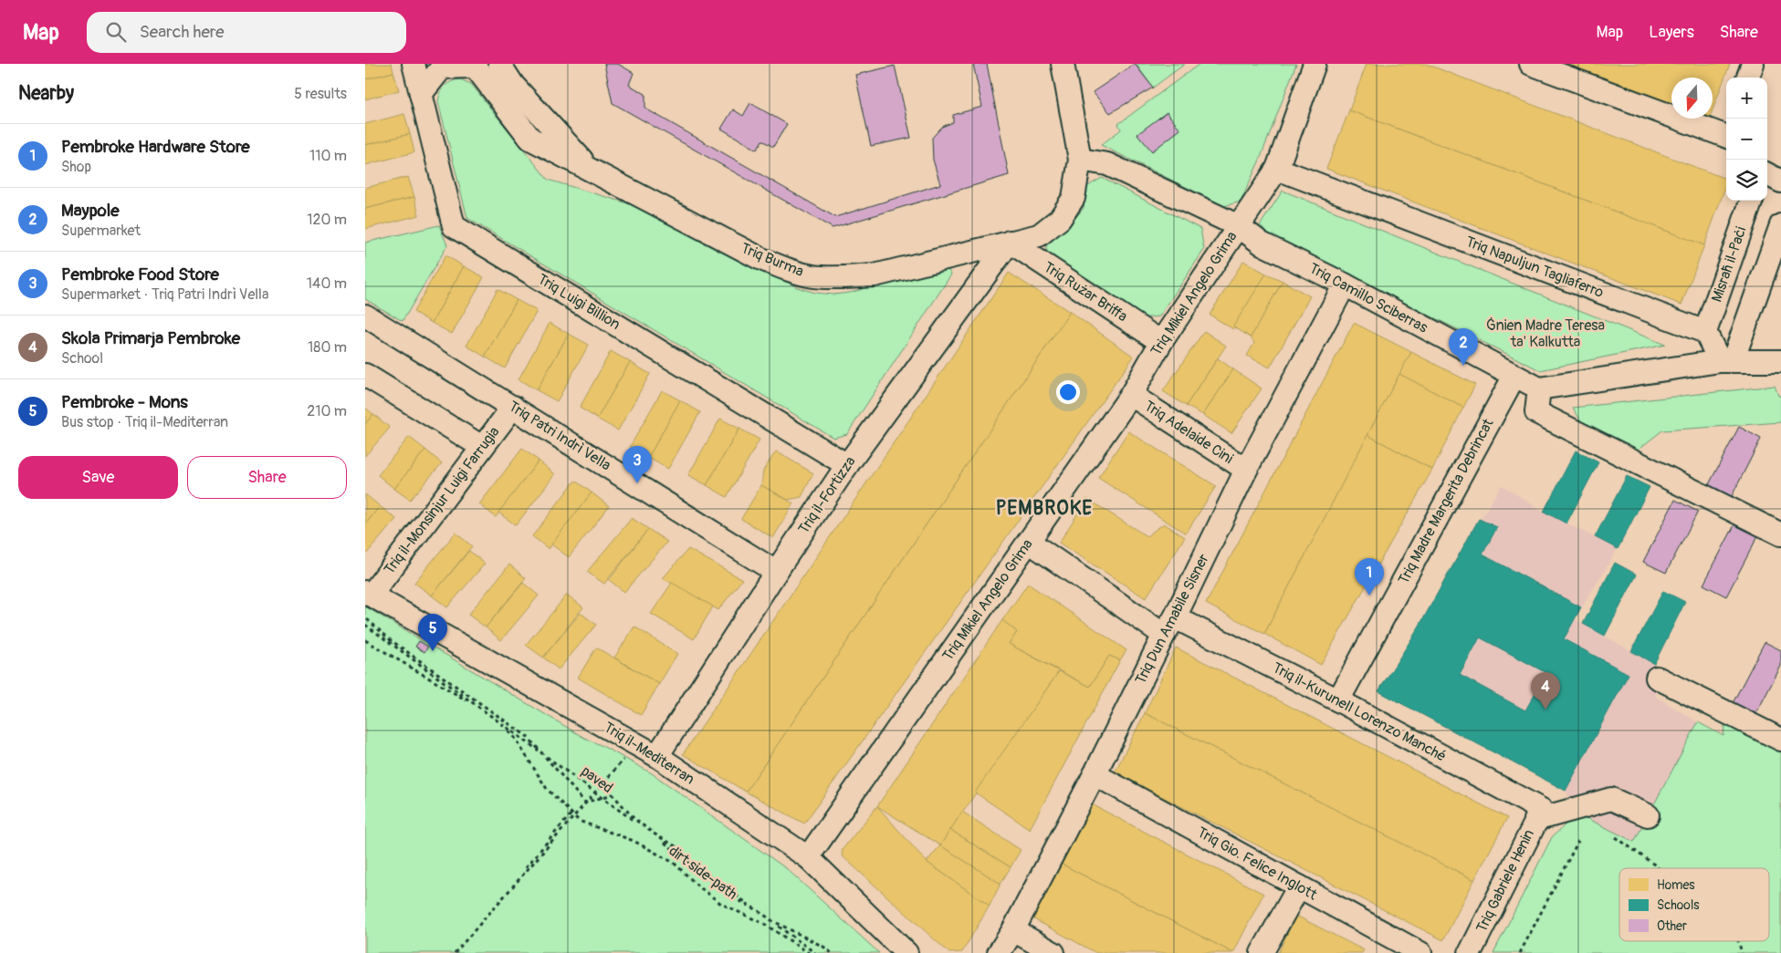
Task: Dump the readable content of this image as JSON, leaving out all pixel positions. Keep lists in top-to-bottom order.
{
  "streets": {
    "street": [
      "Triq Burma",
      "Misraħ il-Paċi",
      "Triq Napuljun Tagliaferro",
      "Triq Rużar Briffa",
      "Triq Mikiel Angelo Grima",
      "Triq Camillo Sciberras",
      "Triq Luigi Billion",
      "Triq Adelaide Cini",
      "Triq Patri Indrì Vella",
      "Triq il-Fortizza",
      "Triq il-Monsinjur Luigi Farrugia",
      "Triq Madre Margerita Debrincat",
      "Triq Dun Amabile Sisner",
      "Triq il-Kurunell Lorenzo Manché",
      "Triq il-Mediterran",
      "Triq Gio. Felice Inglott",
      "Triq Gabriele Henin"
    ],
    "path": ["paved", "dirt side-path"]
  },
  "crossings": [
    ["Triq Burma", "Triq Rużar Briffa"],
    ["Triq Burma", "Triq Camillo Sciberras"],
    ["Triq Burma", "Triq il-Fortizza"],
    ["Misraħ il-Paċi", "Triq Napuljun Tagliaferro"],
    ["Triq Napuljun Tagliaferro", "Triq Mikiel Angelo Grima"],
    ["Triq Rużar Briffa", "Triq Mikiel Angelo Grima"],
    ["Triq Rużar Briffa", "Triq il-Fortizza"],
    ["Triq Mikiel Angelo Grima", "Triq Camillo Sciberras"],
    ["Triq Mikiel Angelo Grima", "Triq Adelaide Cini"],
    ["Triq Mikiel Angelo Grima", "Triq il-Kurunell Lorenzo Manché"],
    ["Triq Mikiel Angelo Grima", "Triq il-Mediterran"],
    ["Triq Camillo Sciberras", "Triq Madre Margerita Debrincat"],
    ["Triq Camillo Sciberras", "Triq Dun Amabile Sisner"],
    ["Triq Luigi Billion", "Triq il-Fortizza"],
    ["Triq Adelaide Cini", "Triq Dun Amabile Sisner"],
    ["Triq Patri Indrì Vella", "Triq il-Fortizza"],
    ["Triq Patri Indrì Vella", "Triq il-Monsinjur Luigi Farrugia"],
    ["Triq il-Fortizza", "Triq il-Mediterran"],
    ["Triq il-Monsinjur Luigi Farrugia", "Triq il-Mediterran"],
    ["Triq Madre Margerita Debrincat", "Triq il-Kurunell Lorenzo Manché"],
    ["Triq Dun Amabile Sisner", "Triq il-Kurunell Lorenzo Manché"],
    ["Triq Dun Amabile Sisner", "Triq Gio. Felice Inglott"],
    ["Triq il-Kurunell Lorenzo Manché", "Triq Gabriele Henin"]
  ],
  "districts": ["PEMBROKE"],
  "parks": ["Ġnien Madre Teresa ta' Kalkutta"],
  "legend": ["Homes", "Schools", "Other"],
  "north": "bottom",
  "page": {
    "header": "Map",
    "search": "Search here",
    "nav": ["Map", "Layers", "Share"],
    "heading": ["Nearby", "5 results"],
    "map_buttons": ["+", "−"],
    "list": [
      {
        "mark": "1",
        "name": "Pembroke Hardware Store",
        "note": "Shop",
        "value": "110 m"
      },
      {
        "mark": "2",
        "name": "Maypole",
        "note": "Supermarket",
        "value": "120 m"
      },
      {
        "mark": "3",
        "name": "Pembroke Food Store",
        "note": "Supermarket · Triq Patri Indrì Vella",
        "value": "140 m"
      },
      {
        "mark": "4",
        "name": "Skola Primarja Pembroke",
        "note": "School",
        "value": "180 m"
      },
      {
        "mark": "5",
        "name": "Pembroke - Mons",
        "note": "Bus stop · Triq il-Mediterran",
        "value": "210 m"
      }
    ],
    "pins": [
      "2",
      "3",
      "1",
      "5",
      "4"
    ],
    "buttons": ["Save", "Share"]
  }
}
